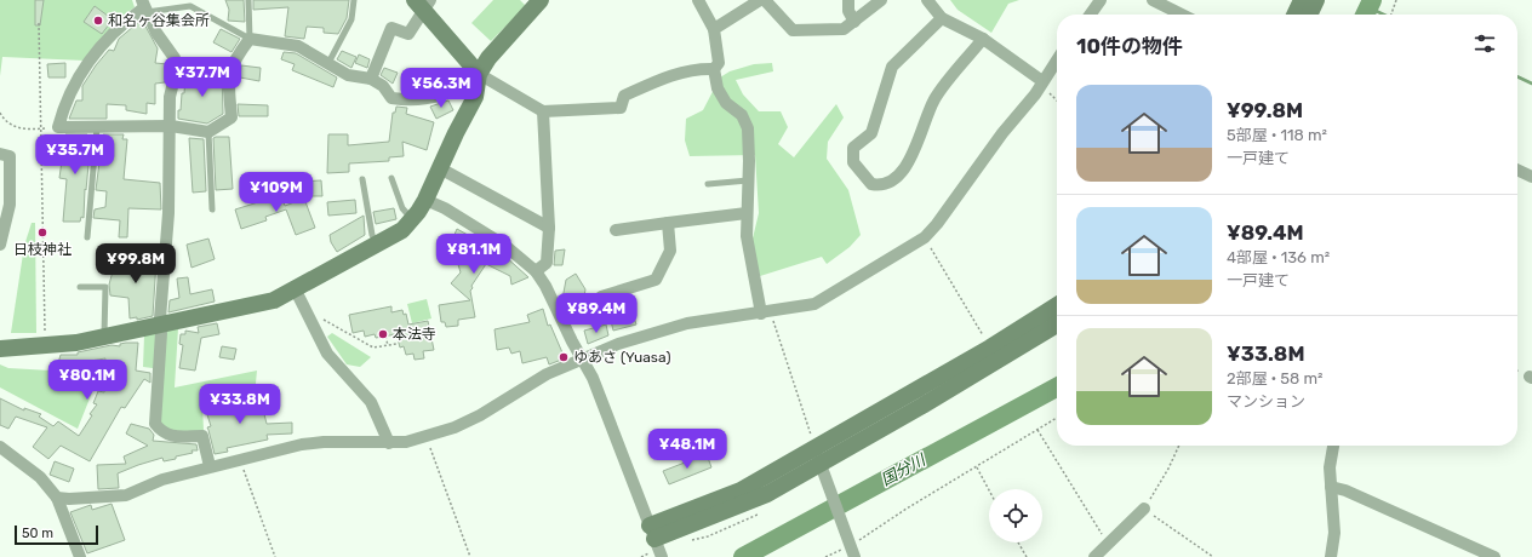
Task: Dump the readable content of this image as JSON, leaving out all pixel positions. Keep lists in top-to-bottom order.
{
  "water": ["国分川"],
  "places": [
    "和名ヶ谷集会所",
    "日枝神社",
    "本法寺",
    "ゆあさ (Yuasa)"
  ],
  "scale_bar": "50 m",
  "page": {
    "heading": "10件の物件",
    "price": [
      "¥37.7M",
      "¥56.3M",
      "¥35.7M",
      "¥109M",
      "¥81.1M",
      "¥99.8M",
      "¥89.4M",
      "¥80.1M",
      "¥33.8M",
      "¥48.1M"
    ],
    "list": [
      {
        "name": "¥99.8M",
        "note": "5部屋 · 118 m² · 一戸建て"
      },
      {
        "name": "¥89.4M",
        "note": "4部屋 · 136 m² · 一戸建て"
      },
      {
        "name": "¥33.8M",
        "note": "2部屋 · 58 m² · マンション"
      }
    ],
    "scale": "50 m"
  }
}
